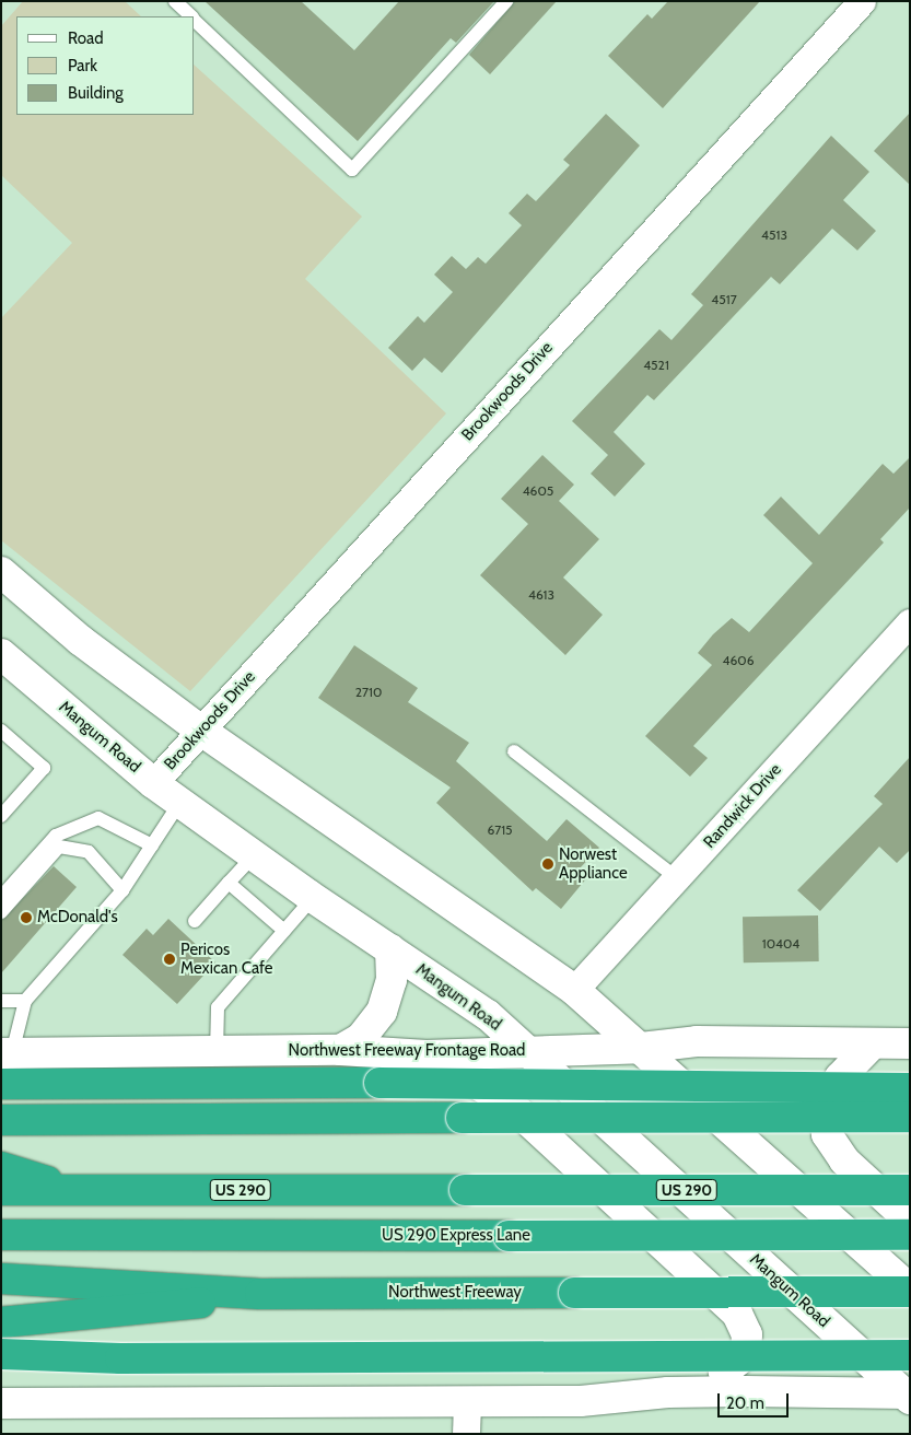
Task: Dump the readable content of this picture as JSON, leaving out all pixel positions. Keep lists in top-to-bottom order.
{
  "streets": {
    "highway": ["US 290", "US 290 Express Lane", "Northwest Freeway"],
    "main road": ["Mangum Road", "Northwest Freeway Frontage Road"],
    "street": ["Brookwoods Drive", "Randwick Drive"]
  },
  "crossings": [
    ["Brookwoods Drive", "Mangum Road"],
    ["Mangum Road", "Northwest Freeway Frontage Road"]
  ],
  "places": ["Norwest Appliance", "McDonald's", "Pericos Mexican Cafe"],
  "house_numbers": [
    "4513",
    "4517",
    "4521",
    "4605",
    "4613",
    "4606",
    "2710",
    "6715",
    "10404"
  ],
  "legend": ["Road", "Park", "Building"],
  "scale_bar": "20 m"
}
